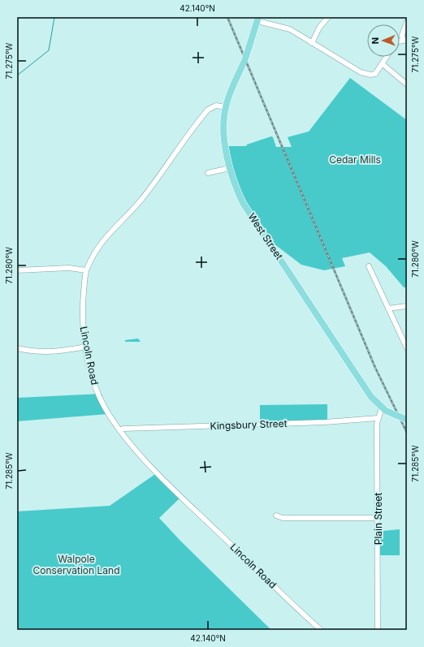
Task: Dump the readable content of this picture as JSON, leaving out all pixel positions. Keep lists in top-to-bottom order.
{
  "streets": {
    "main road": ["West Street"],
    "street": ["Lincoln Road", "Kingsbury Street", "Plain Street"]
  },
  "crossings": [
    ["West Street", "Lincoln Road"],
    ["West Street", "Plain Street"],
    ["Lincoln Road", "Kingsbury Street"],
    ["Kingsbury Street", "Plain Street"]
  ],
  "parks": ["Cedar Mills", "Walpole Conservation Land"],
  "north": "left",
  "coordinates": [
    "42.140°N",
    "71.275°W",
    "71.280°W",
    "71.285°W"
  ]
}
